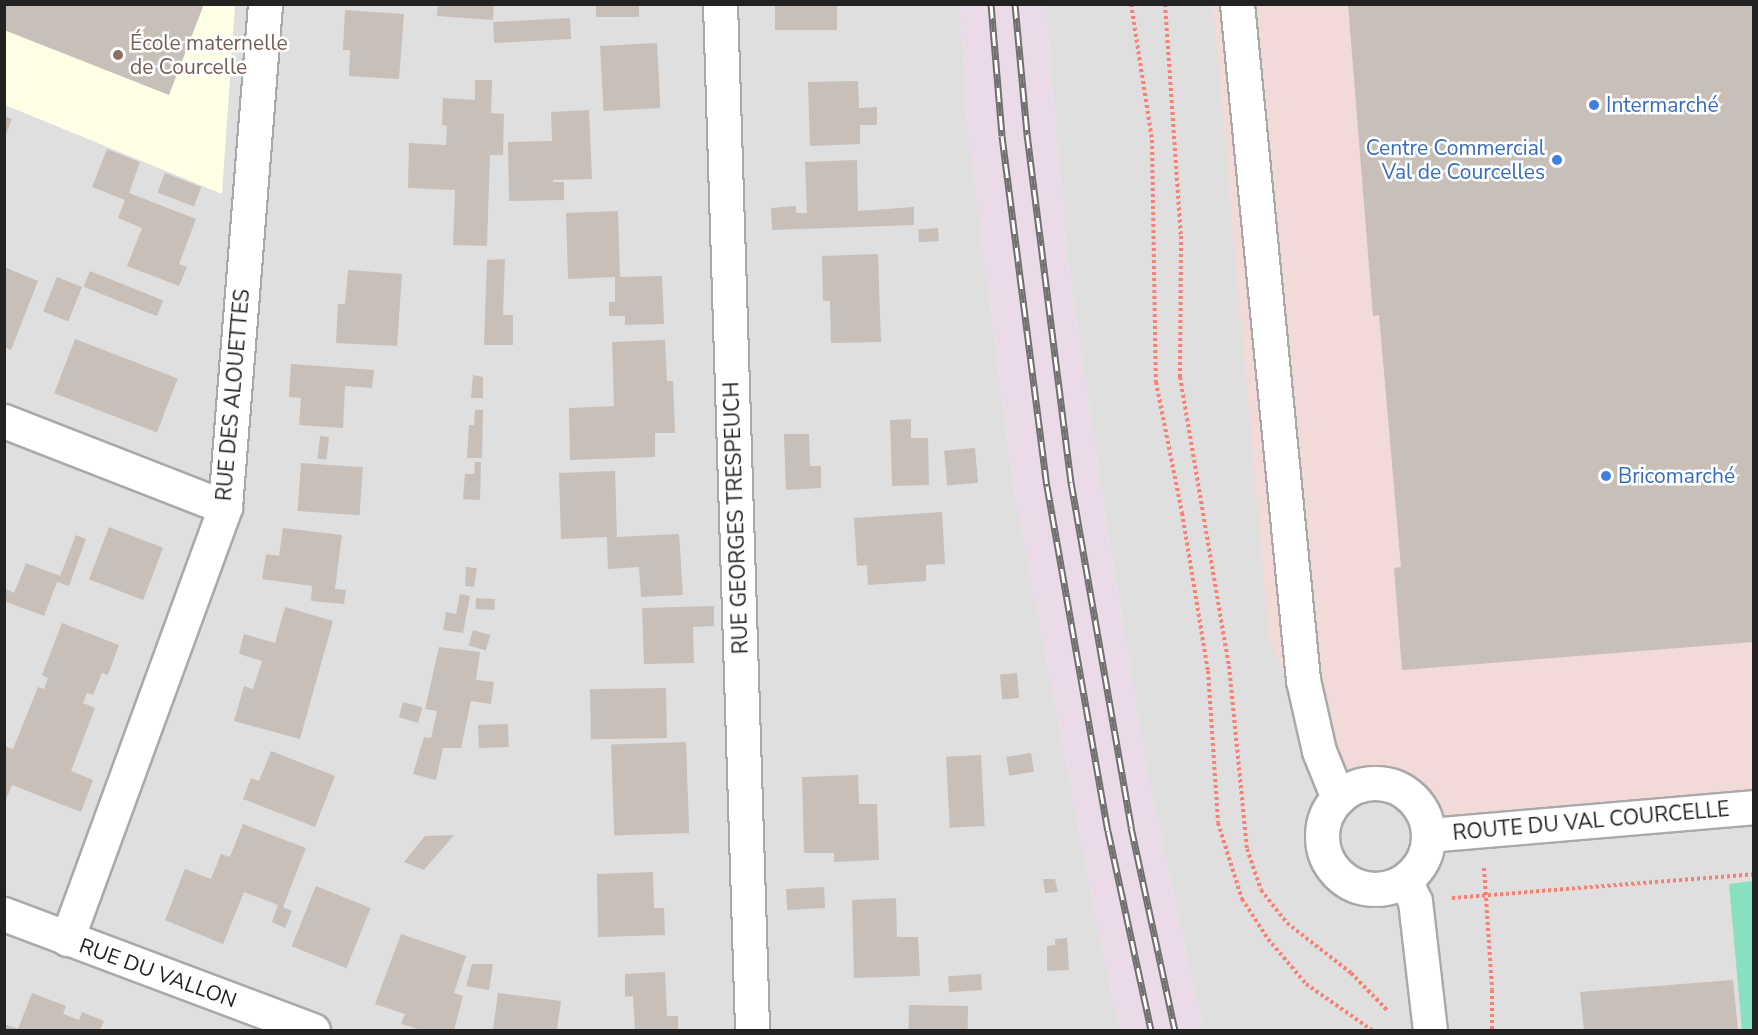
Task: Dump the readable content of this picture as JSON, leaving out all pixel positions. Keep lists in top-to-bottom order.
{
  "streets": {
    "street": [
      "RUE DES ALOUETTES",
      "RUE GEORGES TRESPEUCH",
      "ROUTE DU VAL COURCELLE",
      "RUE DU VALLON"
    ]
  },
  "crossings": [
    ["RUE DES ALOUETTES", "RUE DU VALLON"]
  ],
  "places": [
    "École maternelle de Courcelle",
    "Intermarché",
    "Centre Commercial Val de Courcelles",
    "Bricomarché"
  ]
}
